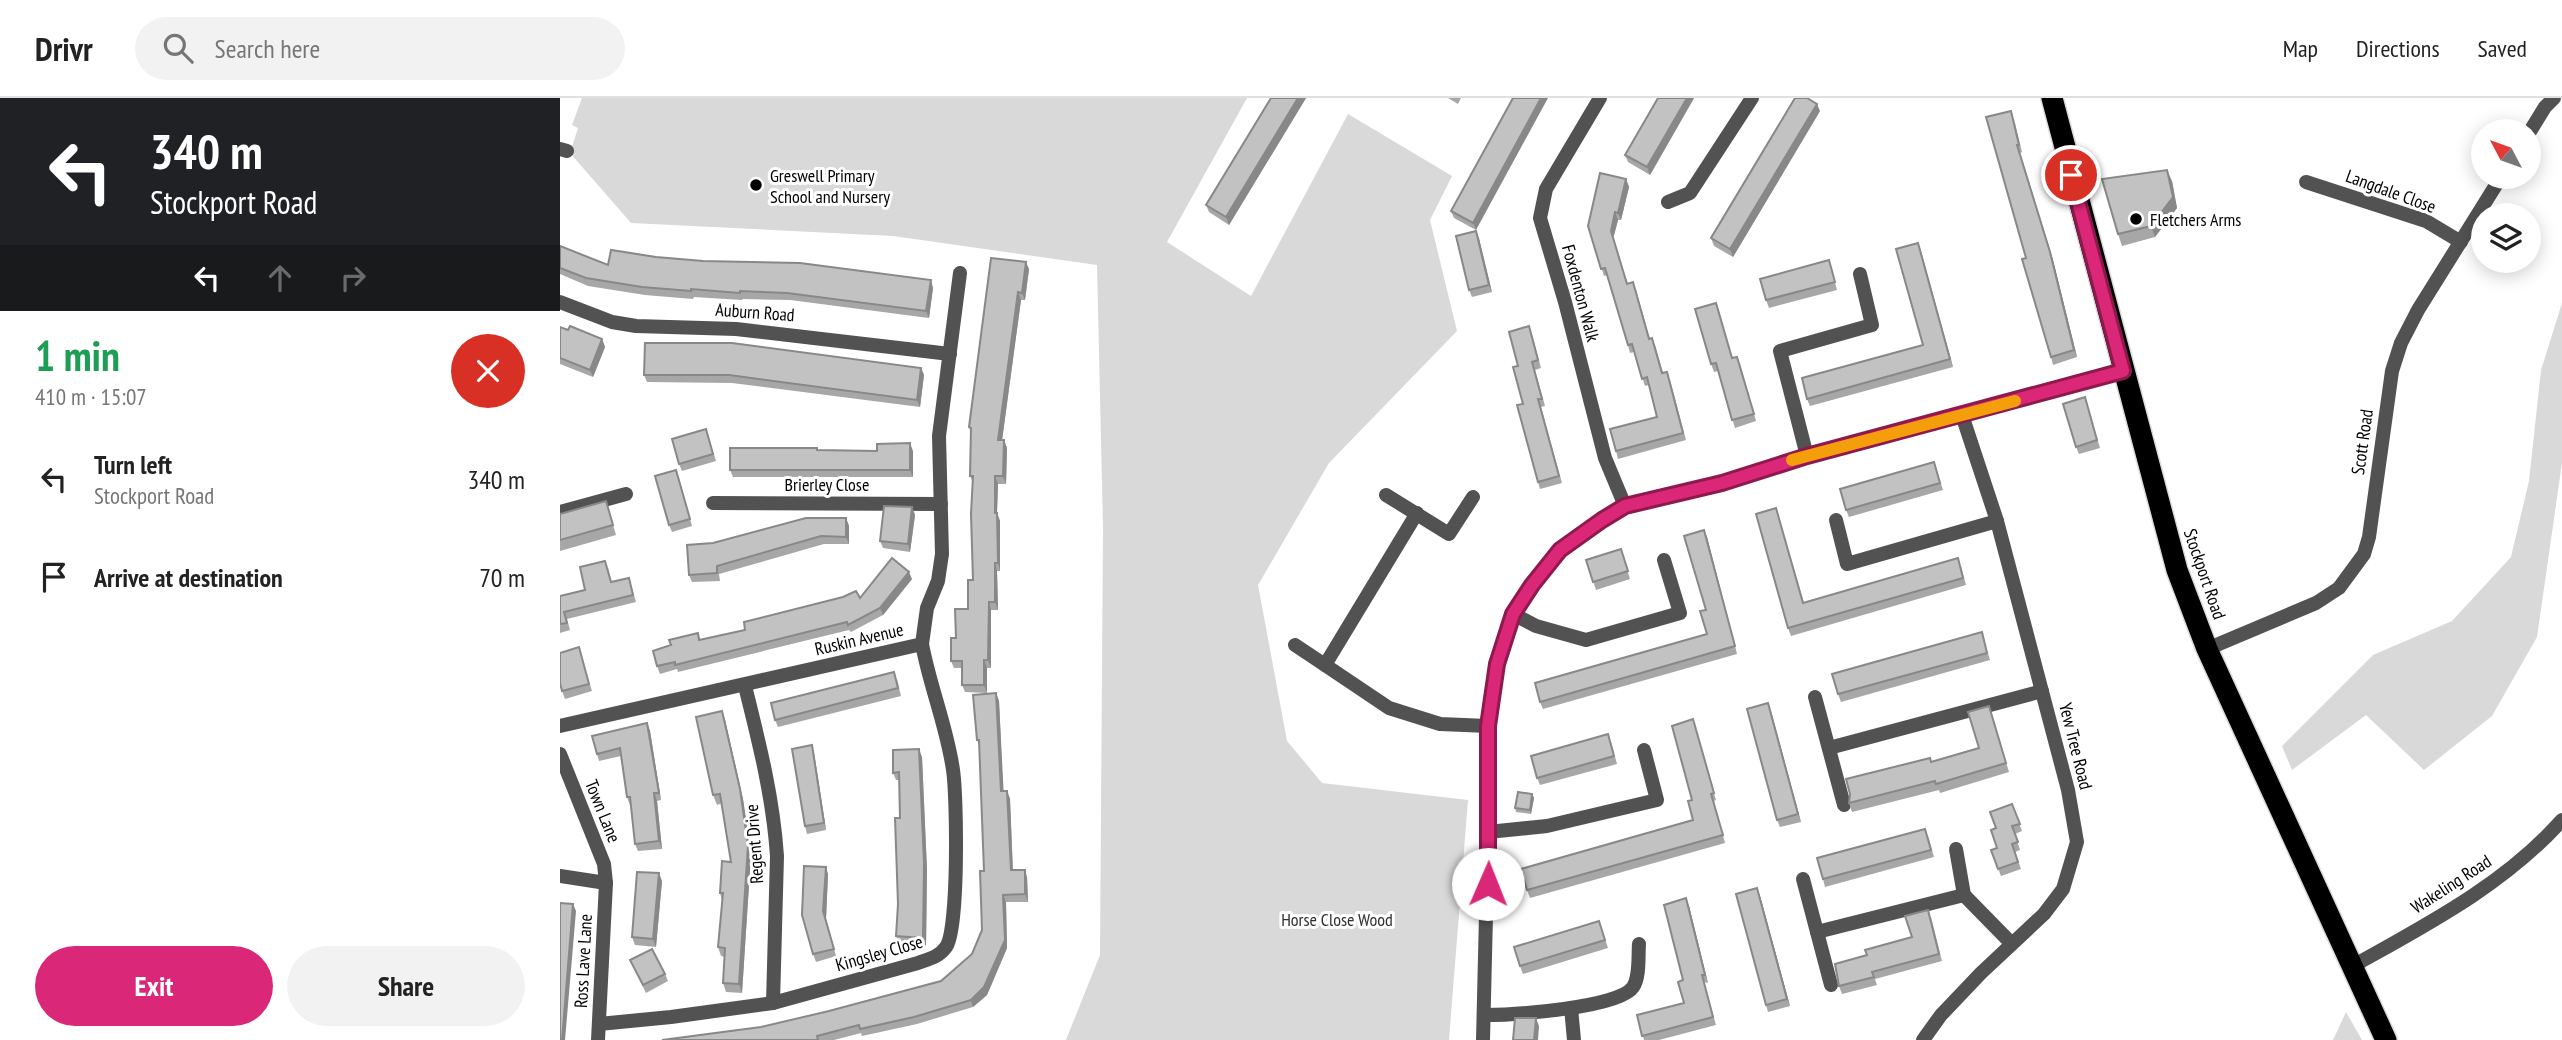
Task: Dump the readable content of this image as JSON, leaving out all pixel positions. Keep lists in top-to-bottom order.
{
  "streets": {
    "highway": ["Stockport Road"],
    "street": [
      "Langdale Close",
      "Foxdenton Walk",
      "Auburn Road",
      "Scott Road",
      "Brierley Close",
      "Ruskin Avenue",
      "Yew Tree Road",
      "Town Lane",
      "Regent Drive",
      "Wakeling Road",
      "Kingsley Close",
      "Ross Lave Lane"
    ]
  },
  "crossings": [
    ["Langdale Close", "Scott Road"],
    ["Auburn Road", "Ruskin Avenue"],
    ["Scott Road", "Stockport Road"],
    ["Brierley Close", "Ruskin Avenue"],
    ["Stockport Road", "Wakeling Road"],
    ["Ruskin Avenue", "Regent Drive"],
    ["Ruskin Avenue", "Kingsley Close"],
    ["Town Lane", "Ross Lave Lane"],
    ["Regent Drive", "Kingsley Close"],
    ["Kingsley Close", "Ross Lave Lane"]
  ],
  "parks": ["Horse Close Wood"],
  "places": ["Greswell Primary School and Nursery", "Fletchers Arms"],
  "north": "top left",
  "page": {
    "header": "Drivr",
    "search": "Search here",
    "nav": ["Map", "Directions", "Saved"],
    "turn": ["340 m", "Stockport Road"],
    "heading": ["1 min", "410 m · 15:07"],
    "list": [
      {
        "name": "Turn left",
        "note": "Stockport Road",
        "value": "340 m"
      },
      {
        "name": "Arrive at destination",
        "value": "70 m"
      }
    ],
    "buttons": ["Exit", "Share"]
  }
}
